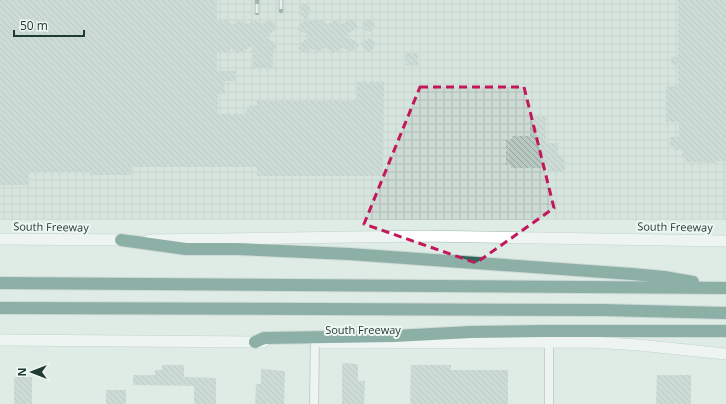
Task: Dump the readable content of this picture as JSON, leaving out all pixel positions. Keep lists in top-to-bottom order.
{
  "streets": {
    "highway": ["South Freeway"]
  },
  "scale_bar": "50 m",
  "north": "left"
}
